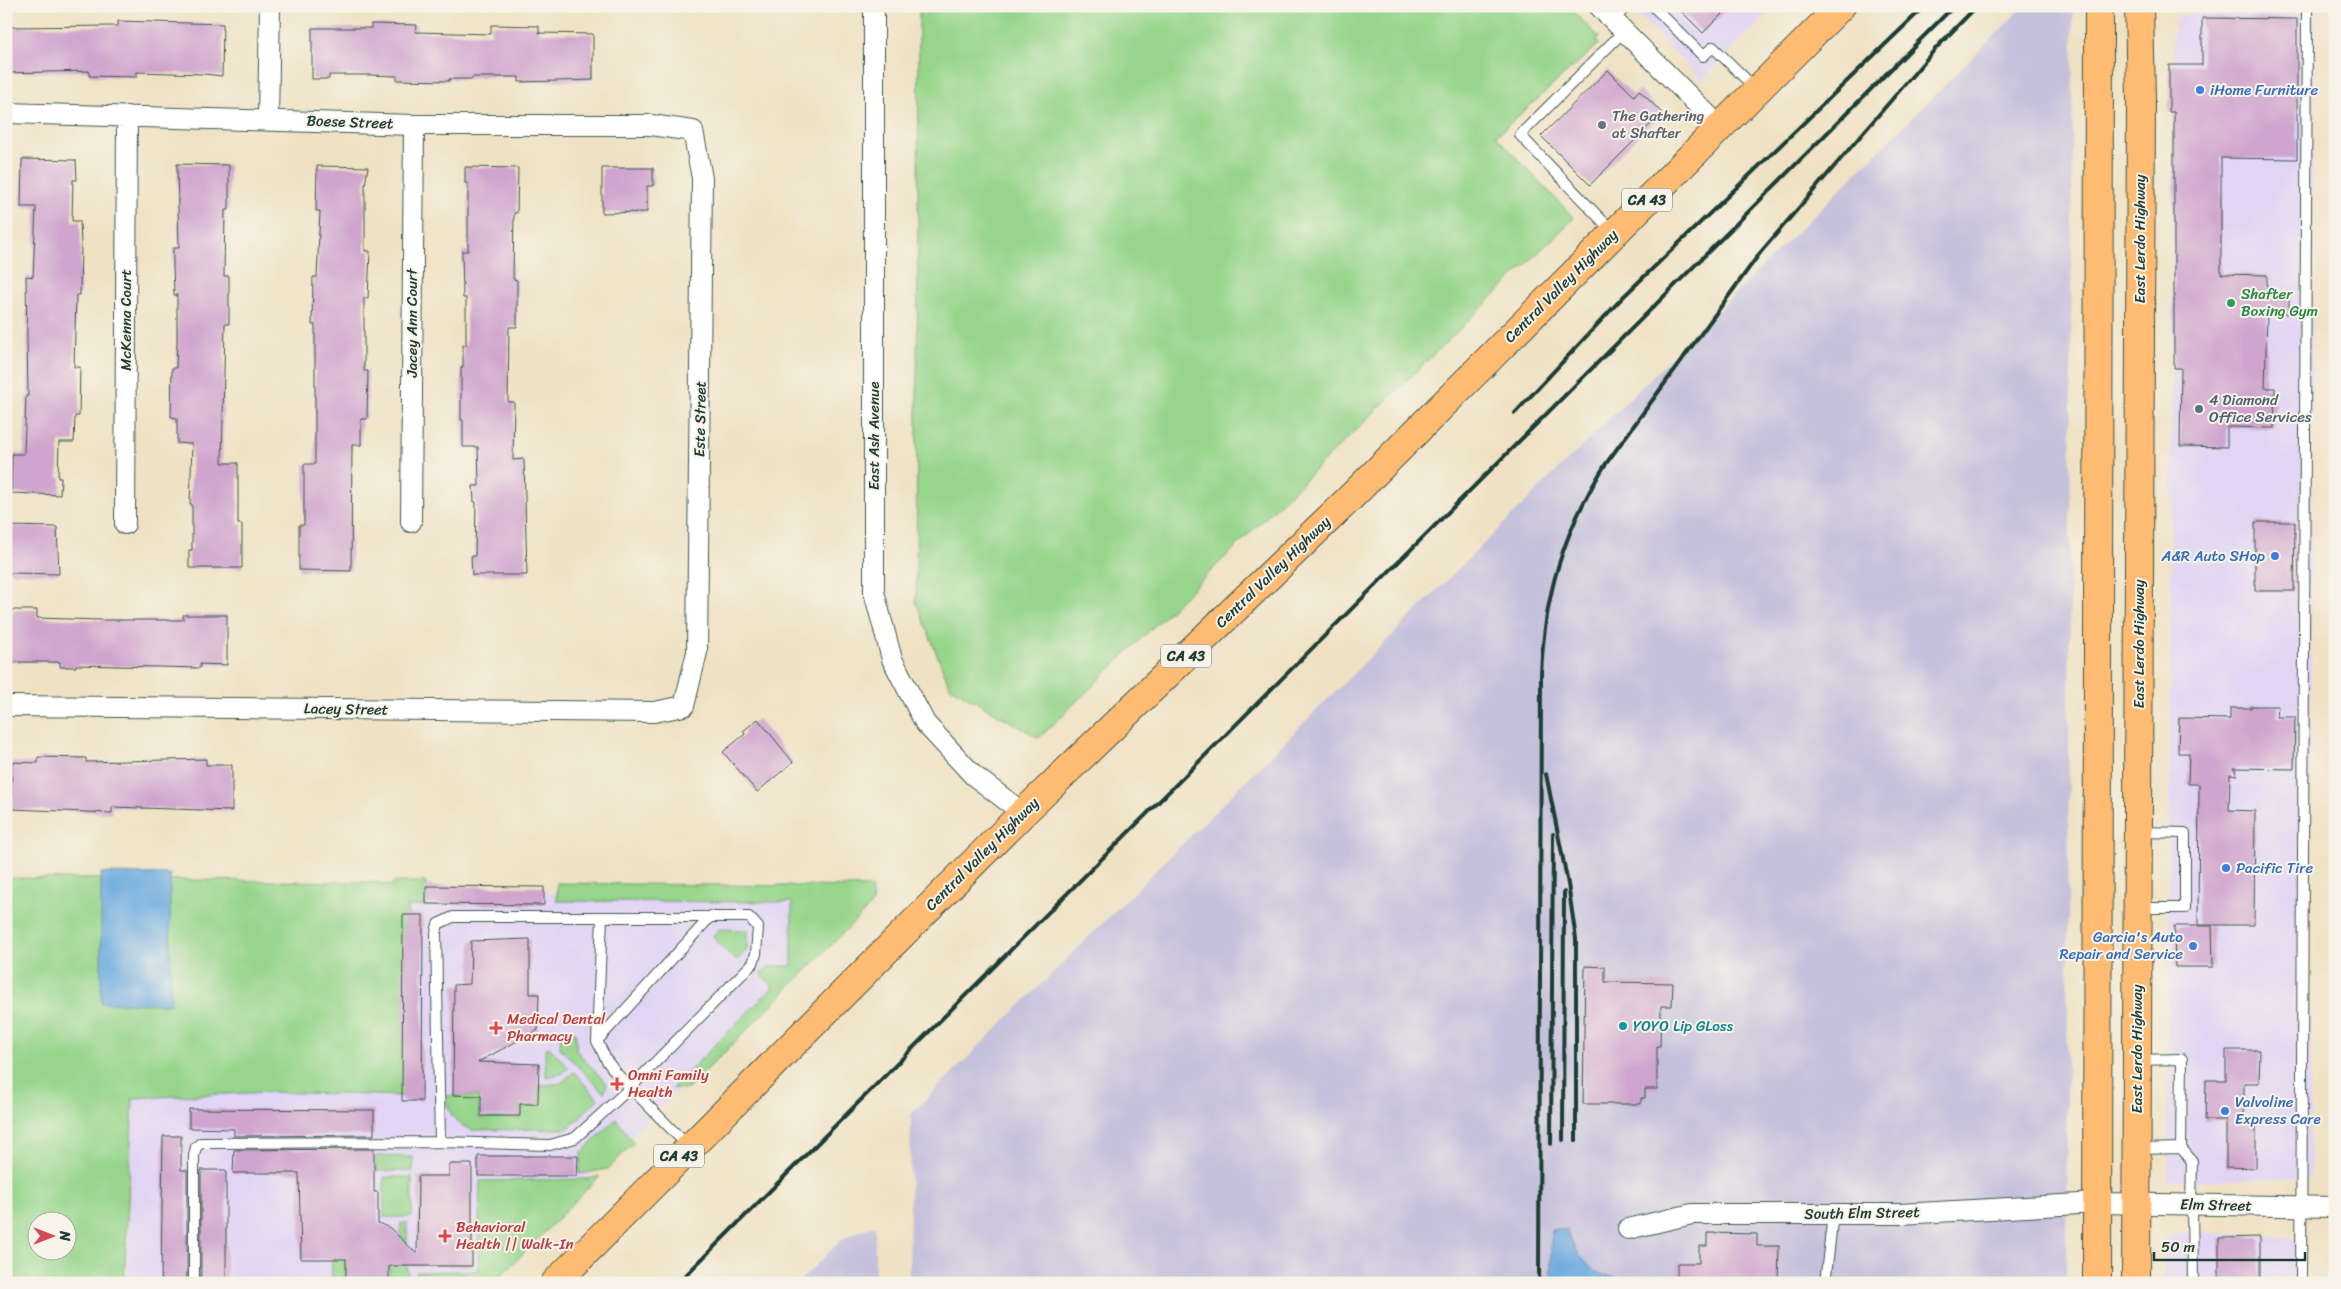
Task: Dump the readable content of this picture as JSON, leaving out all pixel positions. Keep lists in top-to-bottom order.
{
  "streets": {
    "main road": ["CA 43", "East Lerdo Highway", "Central Valley Highway"],
    "street": [
      "Boese Street",
      "McKenna Court",
      "Jacey Ann Court",
      "Este Street",
      "East Ash Avenue",
      "Lacey Street",
      "Elm Street",
      "South Elm Street"
    ]
  },
  "crossings": [
    ["Boese Street", "McKenna Court"],
    ["Boese Street", "Jacey Ann Court"],
    ["Boese Street", "Este Street"],
    ["East Lerdo Highway", "Elm Street"],
    ["Central Valley Highway", "East Ash Avenue"],
    ["Este Street", "Lacey Street"],
    ["Elm Street", "South Elm Street"]
  ],
  "places": {
    "other": [
      "iHome Furniture",
      "The Gathering at Shafter",
      "Shafter Boxing Gym",
      "4 Diamond Office Services",
      "A&R Auto SHop",
      "Pacific Tire",
      "Garcia's Auto Repair and Service",
      "YOYO Lip GLoss",
      "Valvoline Express Care"
    ],
    "health": ["Medical Dental Pharmacy", "Omni Family Health", "Behavioral Health || Walk-In"]
  },
  "scale_bar": "50 m",
  "north": "right"
}
